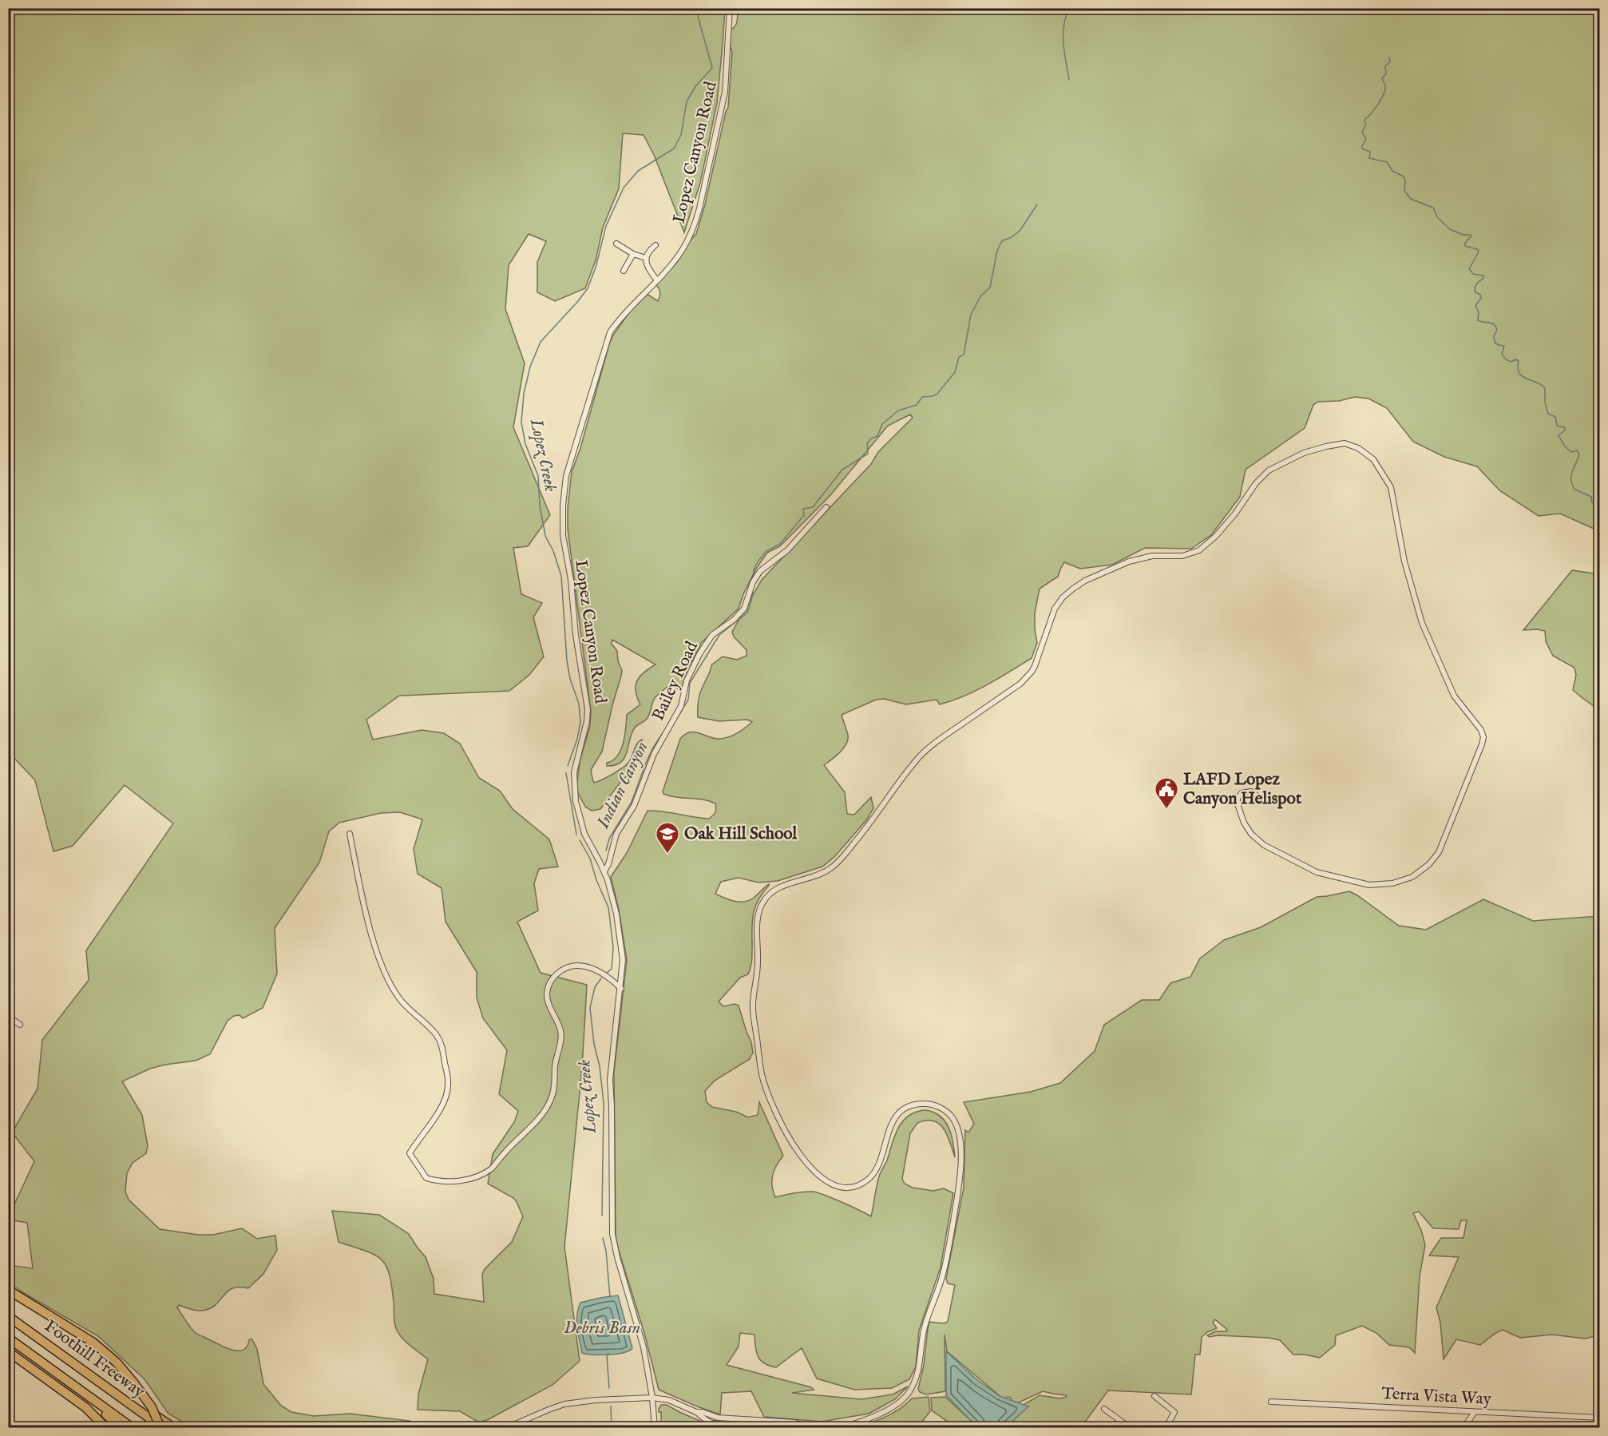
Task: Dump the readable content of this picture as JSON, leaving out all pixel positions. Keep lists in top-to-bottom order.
{
  "streets": {
    "highway": ["Foothill Freeway"],
    "street": ["Lopez Canyon Road", "Bailey Road", "Terra Vista Way"]
  },
  "crossings": [
    ["Lopez Canyon Road", "Bailey Road"]
  ],
  "water": ["Lopez Creek", "Indian Canyon", "Debris Basn"],
  "places": {
    "public building": ["LAFD Lopez Canyon Helispot"],
    "school or university": ["Oak Hill School"]
  }
}
